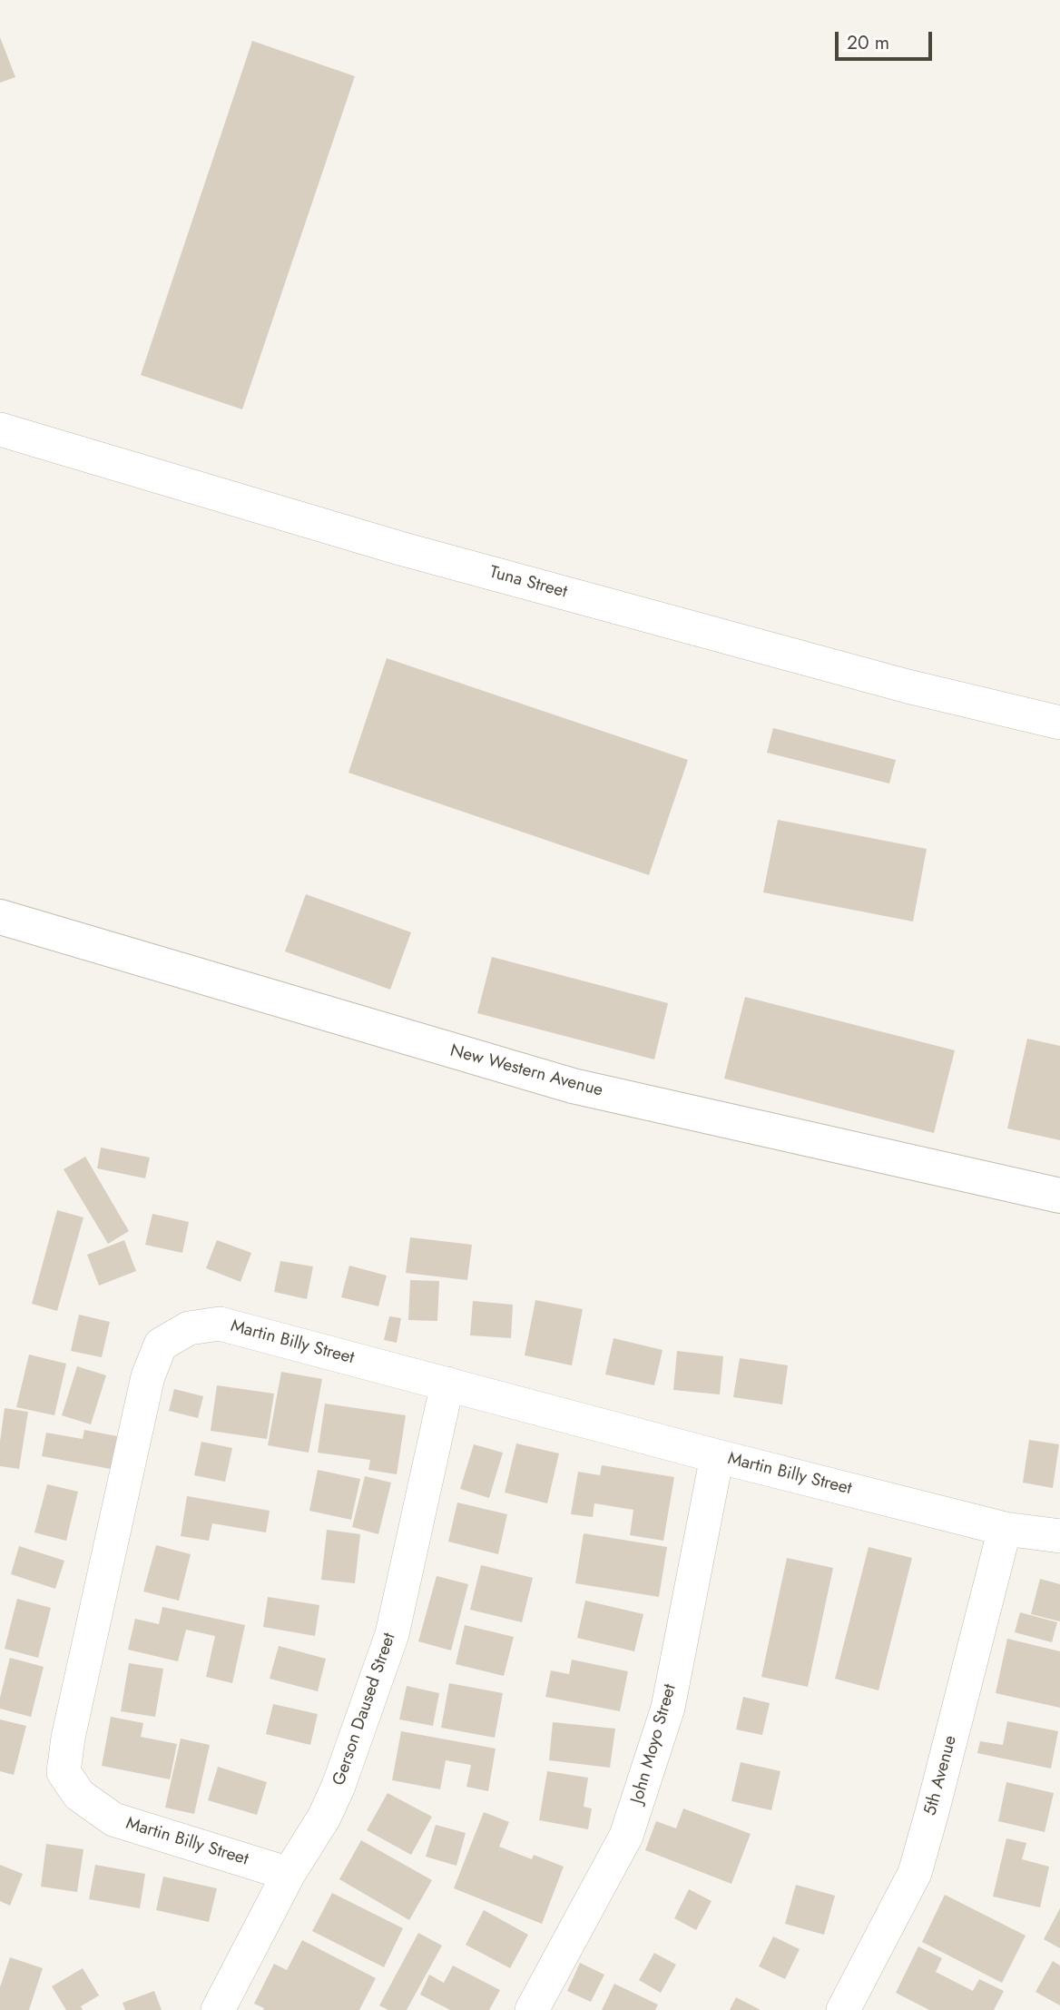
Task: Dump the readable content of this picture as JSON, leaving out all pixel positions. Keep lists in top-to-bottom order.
{
  "streets": {
    "street": [
      "Tuna Street",
      "New Western Avenue",
      "Martin Billy Street",
      "Gerson Daused Street",
      "John Moyo Street",
      "5th Avenue"
    ]
  },
  "crossings": [
    ["Martin Billy Street", "Gerson Daused Street"],
    ["Martin Billy Street", "John Moyo Street"],
    ["Martin Billy Street", "5th Avenue"]
  ],
  "scale_bar": "20 m"
}
